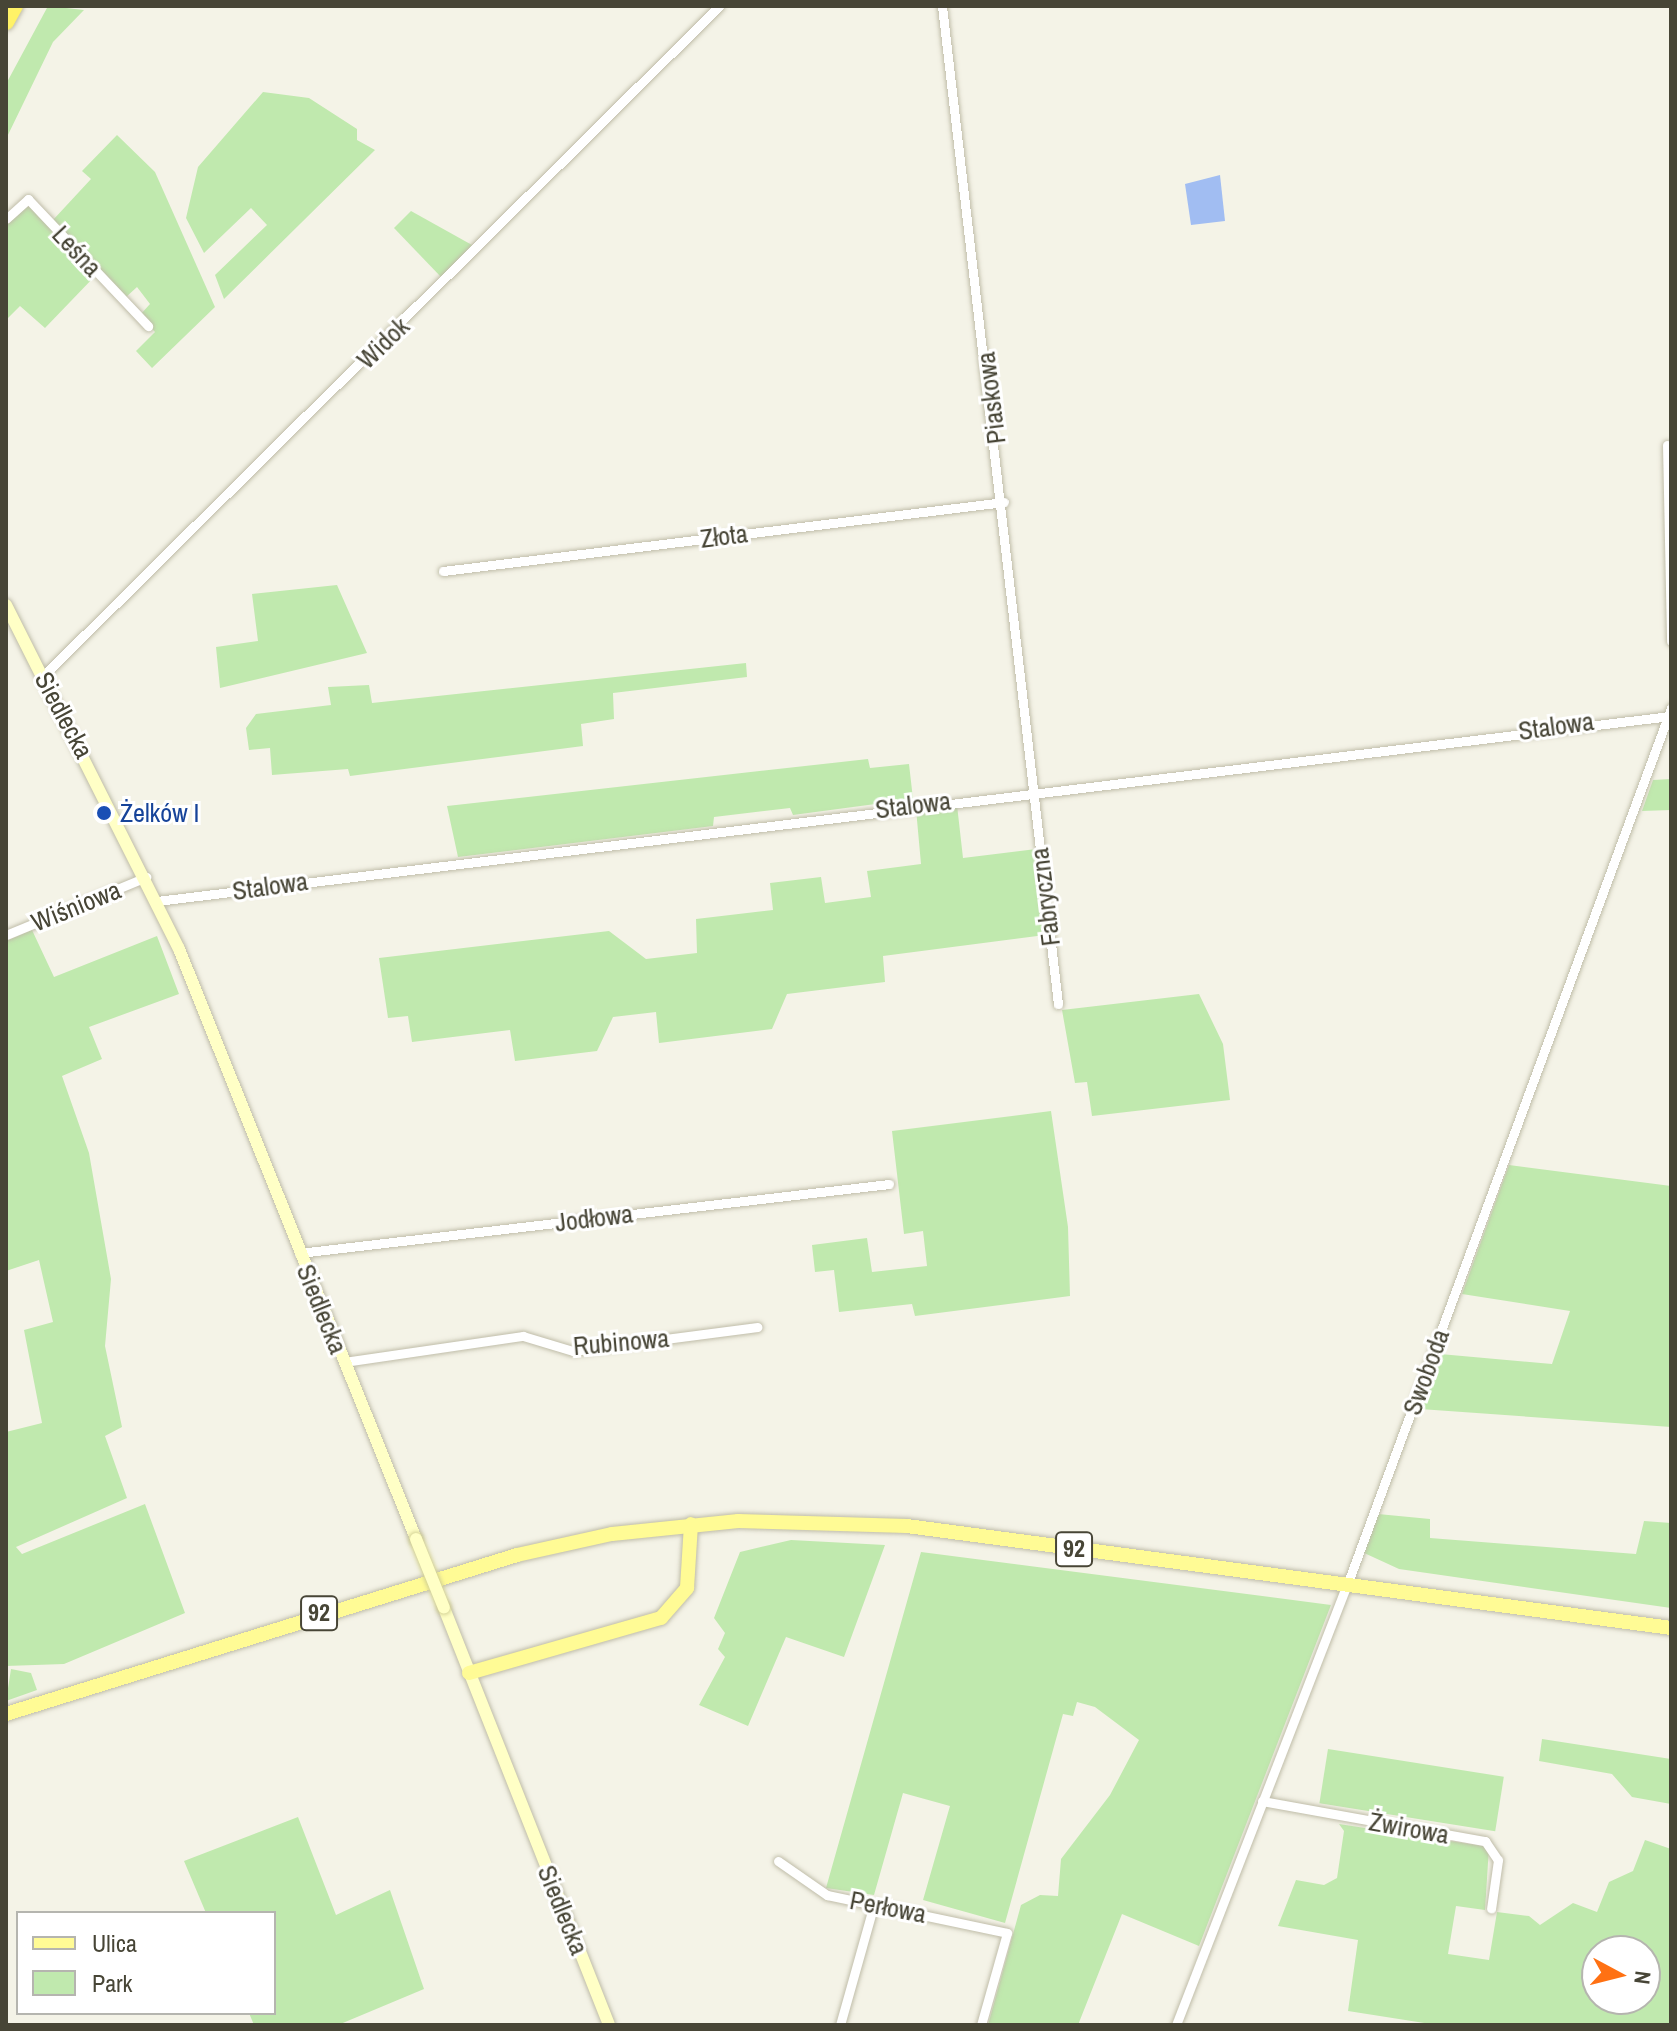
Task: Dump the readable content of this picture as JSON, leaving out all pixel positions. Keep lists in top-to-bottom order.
{
  "streets": {
    "main road": ["Siedlecka", "92"],
    "street": [
      "Leśna",
      "Widok",
      "Piaskowa",
      "Złota",
      "Stalowa",
      "Fabryczna",
      "Wiśniowa",
      "Jodłowa",
      "Rubinowa",
      "Swoboda",
      "Żwirowa",
      "Perłowa"
    ]
  },
  "crossings": [
    ["Widok", "Siedlecka"],
    ["Piaskowa", "Złota"],
    ["Piaskowa", "Stalowa"],
    ["Piaskowa", "Fabryczna"],
    ["Siedlecka", "Stalowa"],
    ["Siedlecka", "Wiśniowa"],
    ["Siedlecka", "Jodłowa"],
    ["Siedlecka", "Rubinowa"],
    ["Stalowa", "Fabryczna"],
    ["Stalowa", "Swoboda"],
    ["Swoboda", "92"],
    ["Swoboda", "Żwirowa"]
  ],
  "places": ["Żelków I"],
  "legend": ["Ulica", "Park"],
  "north": "right"
}
